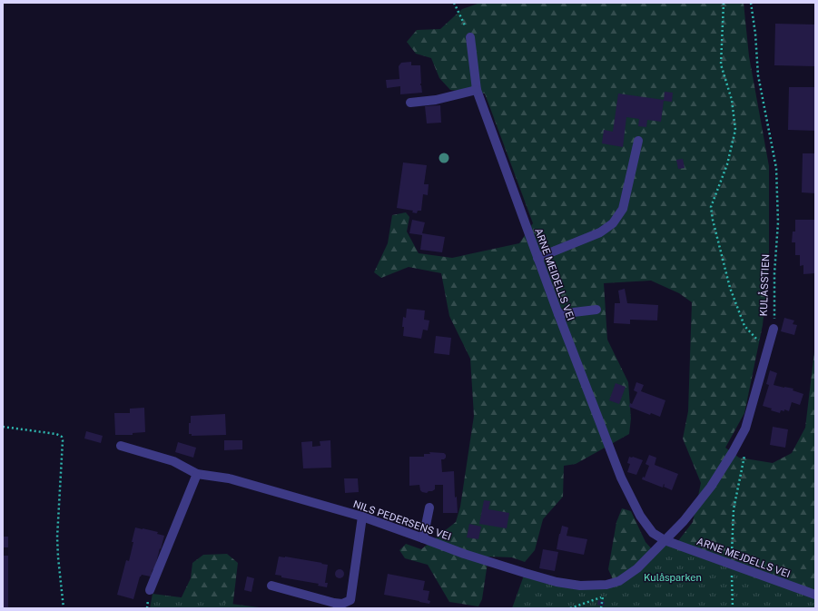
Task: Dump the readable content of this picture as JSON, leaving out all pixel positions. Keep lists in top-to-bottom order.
{
  "streets": {
    "street": [
      "ARNE MEIDELLS VEI",
      "KULÅSSTIEN",
      "NILS PEDERSENS VEI",
      "ARNE MEJDELLS VEI"
    ]
  },
  "crossings": [
    ["ARNE MEIDELLS VEI", "KULÅSSTIEN"],
    ["ARNE MEIDELLS VEI", "NILS PEDERSENS VEI"],
    ["ARNE MEIDELLS VEI", "ARNE MEJDELLS VEI"],
    ["KULÅSSTIEN", "NILS PEDERSENS VEI"],
    ["KULÅSSTIEN", "ARNE MEJDELLS VEI"],
    ["NILS PEDERSENS VEI", "ARNE MEJDELLS VEI"]
  ],
  "parks": ["Kulåsparken"]
}
